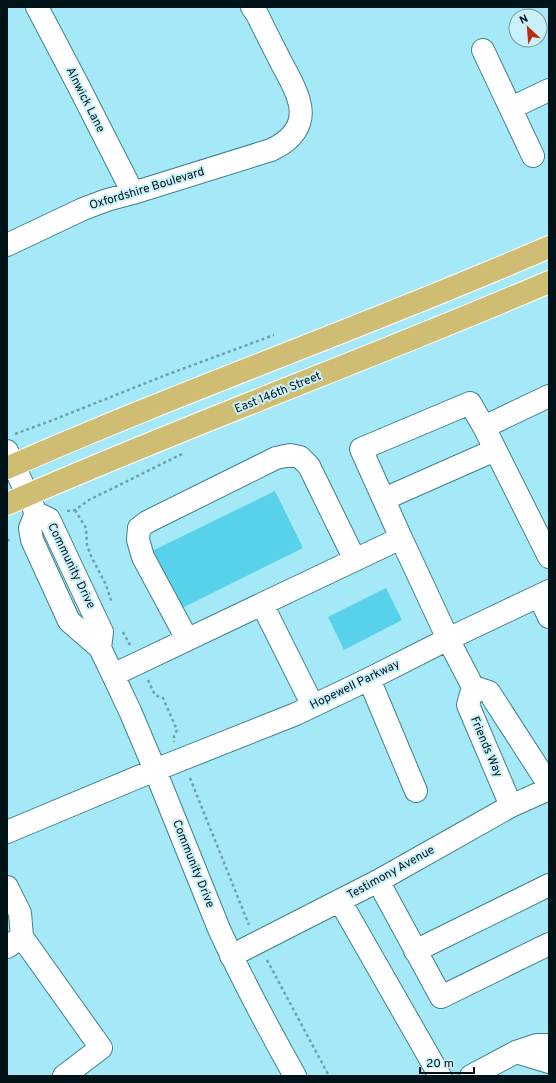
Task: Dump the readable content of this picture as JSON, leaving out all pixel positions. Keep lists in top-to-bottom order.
{
  "streets": {
    "main road": ["East 146th Street"],
    "street": [
      "Alnwick Lane",
      "Oxfordshire Boulevard",
      "Community Drive",
      "Hopewell Parkway",
      "Friends Way",
      "Testimony Avenue"
    ]
  },
  "crossings": [
    ["Alnwick Lane", "Oxfordshire Boulevard"],
    ["East 146th Street", "Community Drive"],
    ["Community Drive", "Hopewell Parkway"],
    ["Community Drive", "Testimony Avenue"],
    ["Friends Way", "Testimony Avenue"]
  ],
  "scale_bar": "20 m",
  "north": "top left"
}
